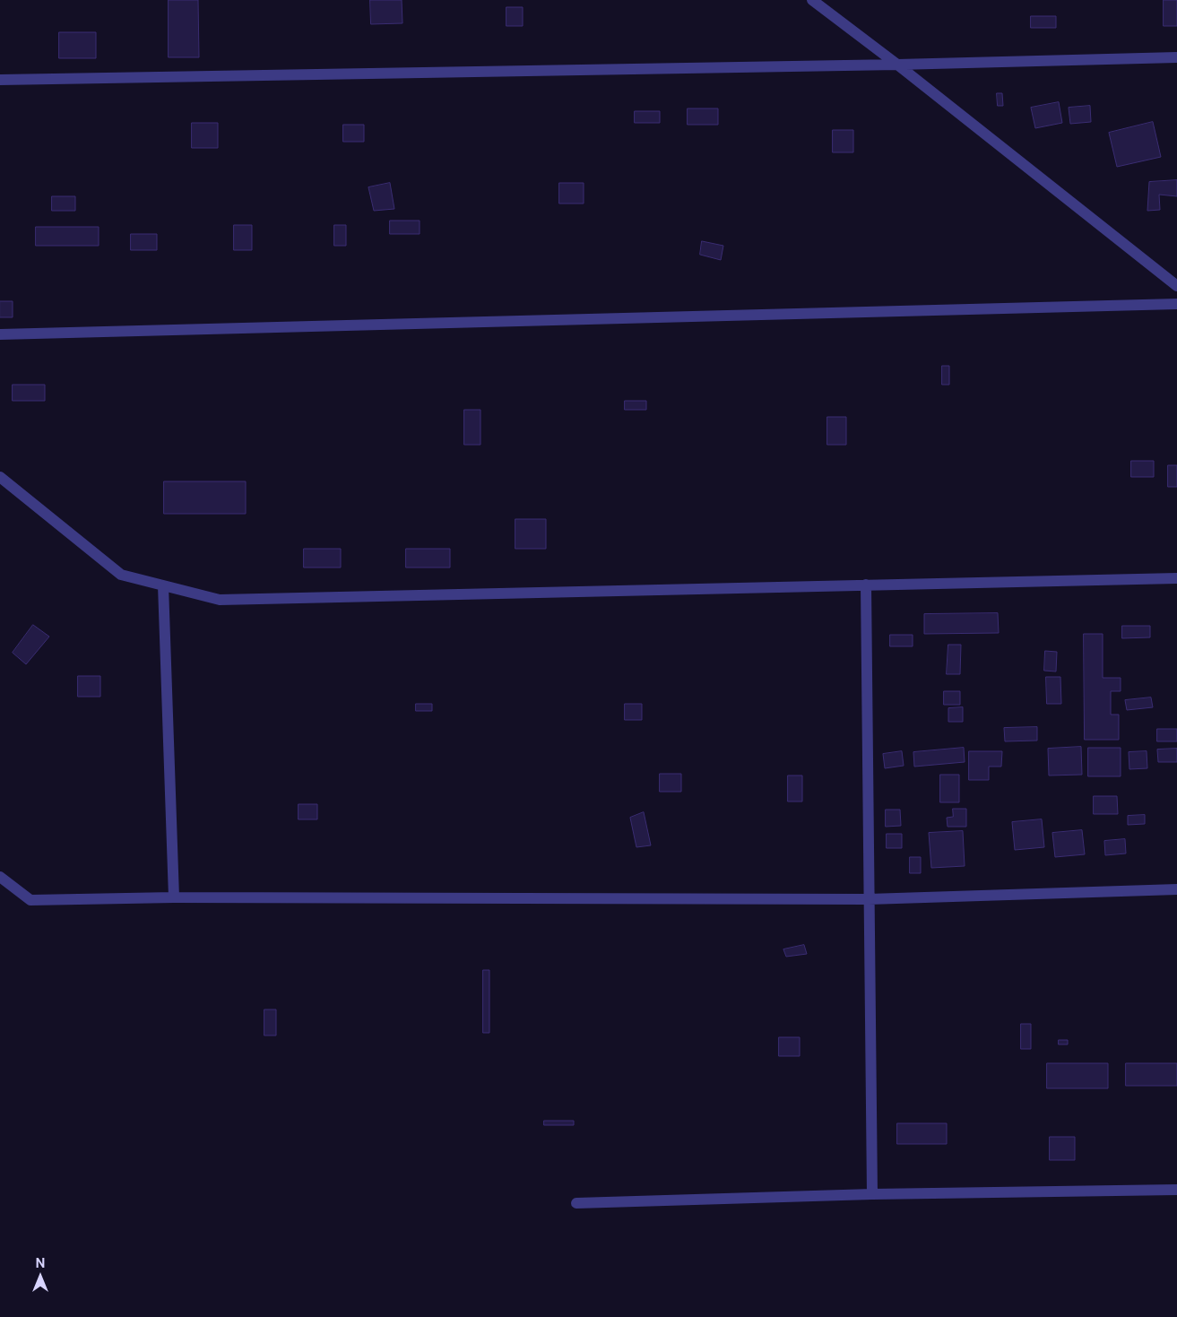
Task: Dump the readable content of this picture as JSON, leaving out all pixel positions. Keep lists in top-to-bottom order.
{
  "north": "top"
}
